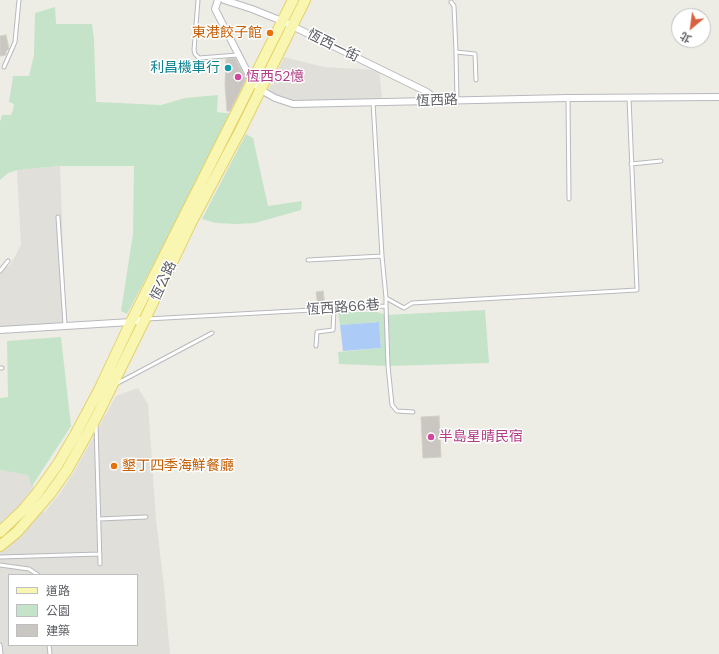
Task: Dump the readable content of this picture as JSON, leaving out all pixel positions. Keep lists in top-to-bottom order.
{
  "streets": {
    "main road": ["恆公路"],
    "street": ["恆西一街", "恆西路"],
    "lane": ["恆西路66巷"]
  },
  "crossings": [
    ["恆西一街", "恆西路"],
    ["恆西一街", "恆公路"],
    ["恆西路", "恆公路"],
    ["恆西路", "恆西路66巷"],
    ["恆公路", "恆西路66巷"]
  ],
  "places": [
    "東港餃子館",
    "利昌機車行",
    "恆西52憶",
    "半島星晴民宿",
    "墾丁四季海鮮餐廳"
  ],
  "legend": ["道路", "公園", "建築"],
  "north": "bottom left"
}
